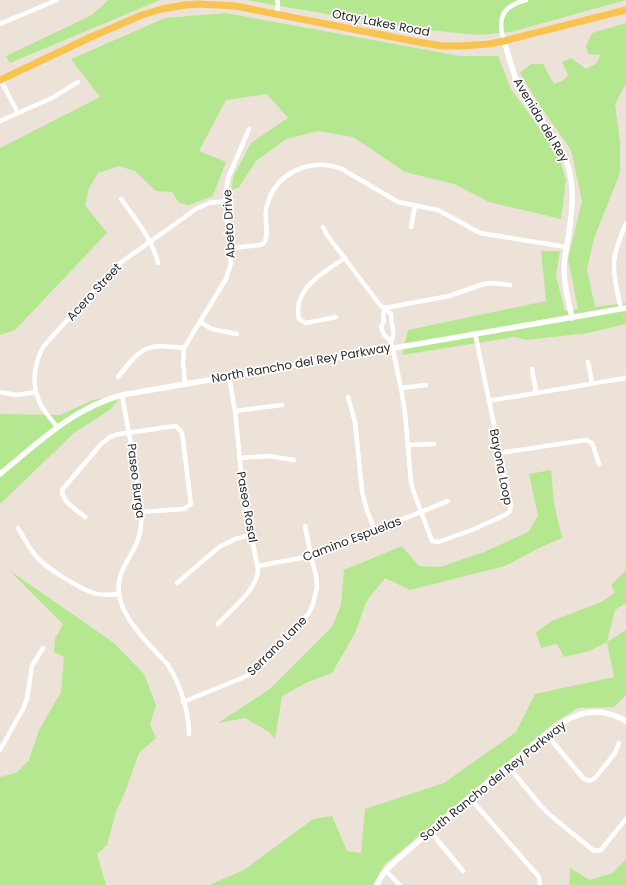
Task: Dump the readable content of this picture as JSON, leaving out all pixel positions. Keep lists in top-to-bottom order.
{
  "streets": {
    "main road": ["Otay Lakes Road"],
    "street": [
      "Avenida del Rey",
      "Abeto Drive",
      "Acero Street",
      "North Rancho del Rey Parkway",
      "Bayona Loop",
      "Paseo Burga",
      "Paseo Rosal",
      "Camino Espuelas",
      "Serrano Lane",
      "South Rancho del Rey Parkway"
    ]
  },
  "crossings": [
    ["Otay Lakes Road", "Avenida del Rey"],
    ["Avenida del Rey", "North Rancho del Rey Parkway"],
    ["Abeto Drive", "Acero Street"],
    ["Acero Street", "North Rancho del Rey Parkway"],
    ["North Rancho del Rey Parkway", "Bayona Loop"],
    ["North Rancho del Rey Parkway", "Paseo Burga"],
    ["North Rancho del Rey Parkway", "Paseo Rosal"],
    ["Bayona Loop", "Camino Espuelas"],
    ["Paseo Burga", "Serrano Lane"],
    ["Paseo Rosal", "Camino Espuelas"],
    ["Camino Espuelas", "Serrano Lane"]
  ]
}
